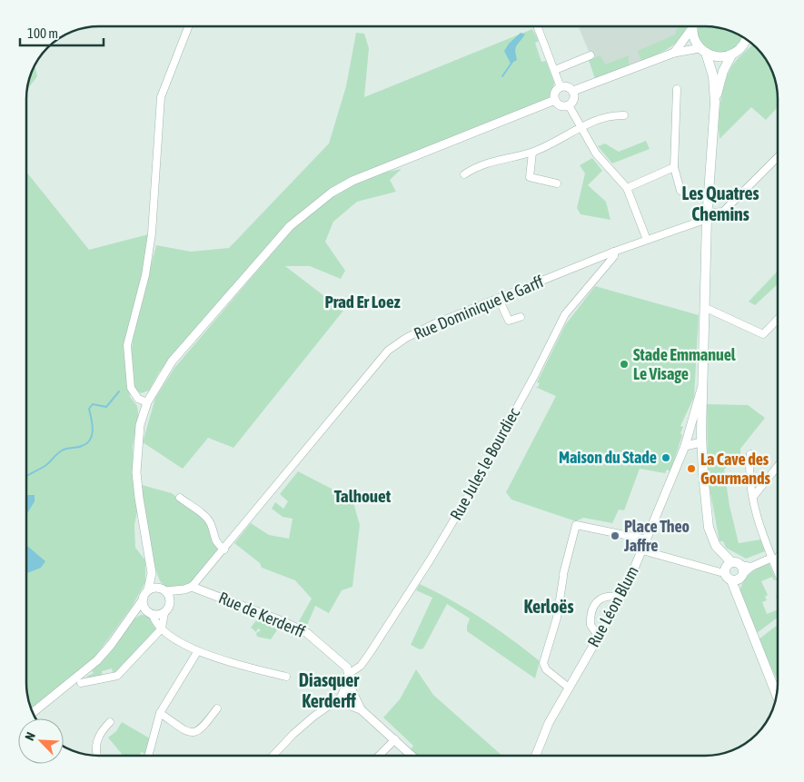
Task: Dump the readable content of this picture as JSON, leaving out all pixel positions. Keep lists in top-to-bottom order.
{
  "streets": {
    "street": [
      "Rue Dominique le Garff",
      "Rue Jules le Bourdiec",
      "Rue Léon Blum",
      "Rue de Kerderff"
    ]
  },
  "crossings": [
    ["Rue Dominique le Garff", "Rue Jules le Bourdiec"],
    ["Rue Dominique le Garff", "Rue de Kerderff"],
    ["Rue Jules le Bourdiec", "Rue de Kerderff"]
  ],
  "districts": [
    "Les Quatres Chemins",
    "Prad Er Loez",
    "Talhouet",
    "Kerloës",
    "Diasquer Kerderff"
  ],
  "places": [
    "Stade Emmanuel Le Visage",
    "Maison du Stade",
    "La Cave des Gourmands",
    "Place Theo Jaffre"
  ],
  "scale_bar": "100 m",
  "north": "top left"
}
